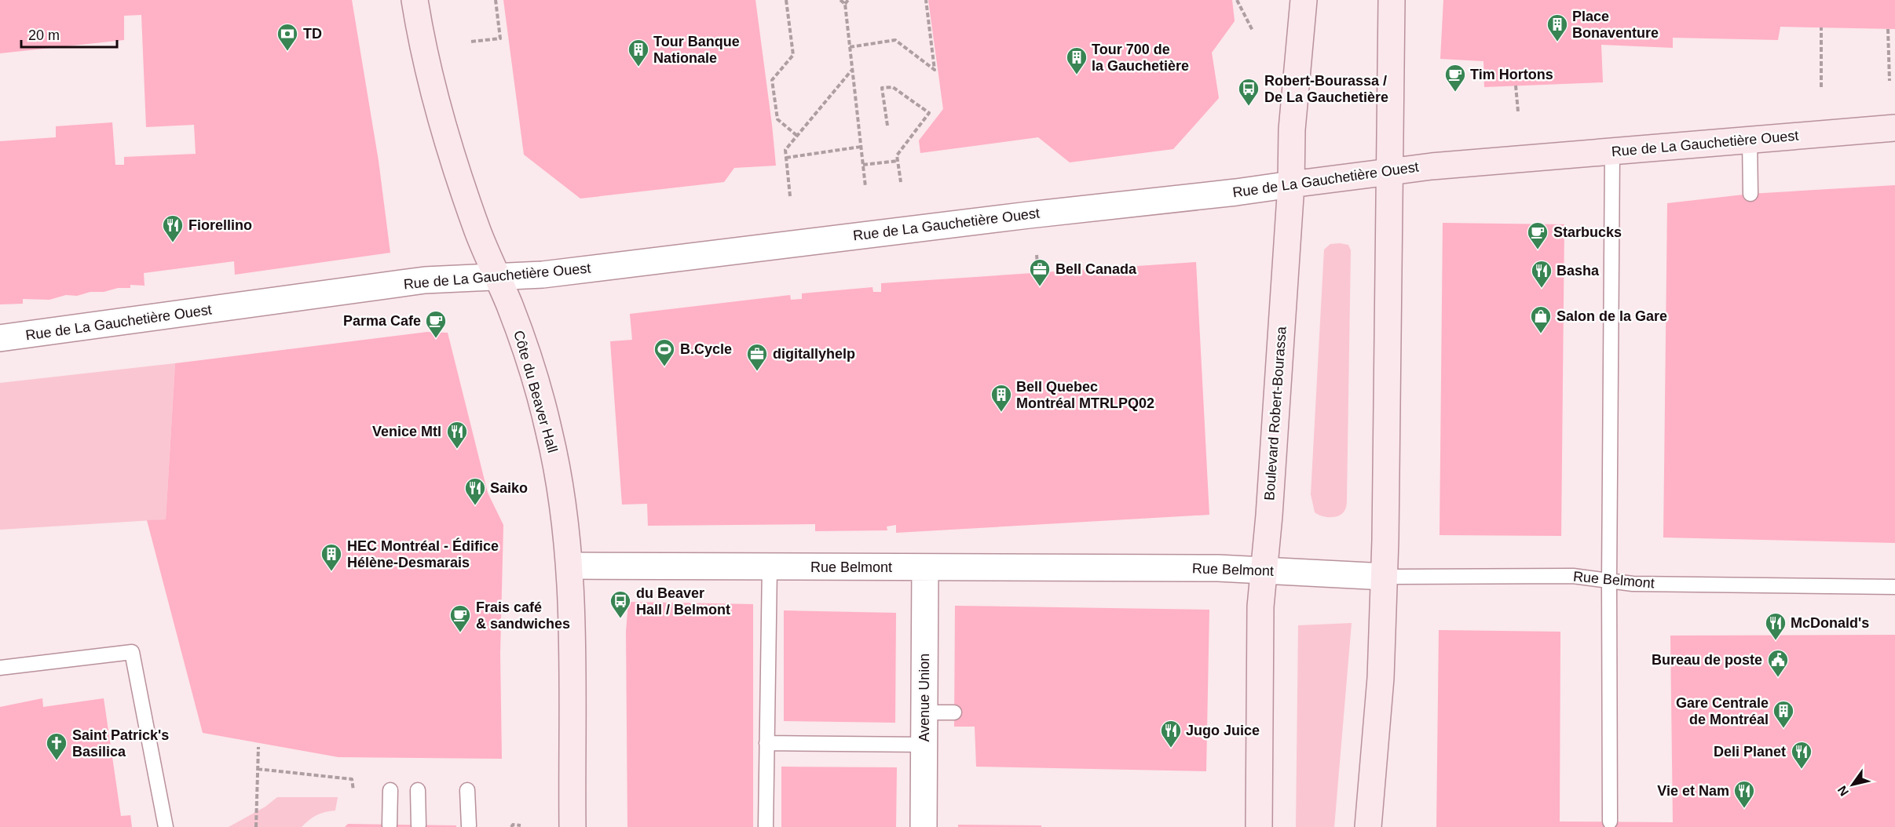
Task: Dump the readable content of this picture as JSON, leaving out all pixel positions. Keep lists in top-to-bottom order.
{
  "streets": {
    "main road": ["Rue de La Gauchetière Ouest", "Côte du Beaver Hall", "Boulevard Robert-Bourassa"],
    "street": ["Rue Belmont", "Avenue Union"]
  },
  "crossings": [
    ["Rue de La Gauchetière Ouest", "Côte du Beaver Hall"],
    ["Rue de La Gauchetière Ouest", "Boulevard Robert-Bourassa"],
    ["Côte du Beaver Hall", "Rue Belmont"],
    ["Boulevard Robert-Bourassa", "Rue Belmont"],
    ["Rue Belmont", "Avenue Union"]
  ],
  "places": {
    "building": [
      "Place Bonaventure",
      "Tour Banque Nationale",
      "Tour 700 de la Gauchetière",
      "Bell Quebec Montréal MTRLPQ02",
      "HEC Montréal - Édifice Hélène-Desmarais",
      "Gare Centrale de Montréal"
    ],
    "bank": ["TD"],
    "cafe": [
      "Tim Hortons",
      "Starbucks",
      "Parma Cafe",
      "Frais café & sandwiches"
    ],
    "bus stop": ["Robert-Bourassa / De La Gauchetière", "du Beaver Hall / Belmont"],
    "restaurant": [
      "Fiorellino",
      "Basha",
      "Venice Mtl",
      "Saiko",
      "McDonald's",
      "Jugo Juice",
      "Deli Planet",
      "Vie et Nam"
    ],
    "office": ["Bell Canada", "digitallyhelp"],
    "shop": ["Salon de la Gare"],
    "sports": ["B.Cycle"],
    "public building": ["Bureau de poste"],
    "church": ["Saint Patrick's Basilica"]
  },
  "scale_bar": "20 m",
  "north": "bottom left"
}
